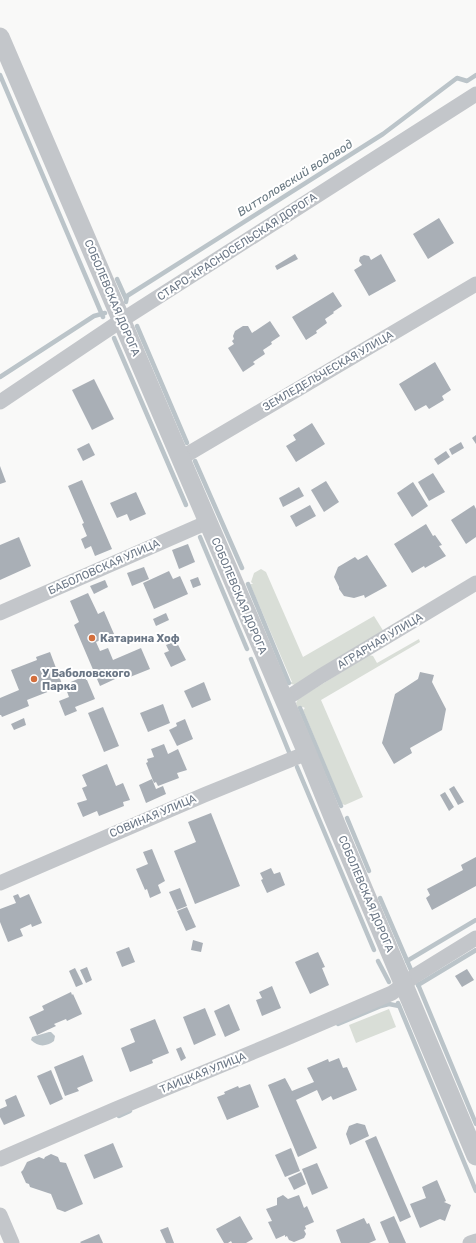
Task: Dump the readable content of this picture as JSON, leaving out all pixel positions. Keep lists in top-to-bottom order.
{
  "streets": {
    "street": [
      "СТАРО-КРАСНОСЕЛЬСКАЯ ДОРОГА",
      "СОБОЛЕВСКАЯ ДОРОГА",
      "ЗЕМЛЕДЕЛЬЧЕСКАЯ УЛИЦА",
      "БАБОЛОВСКАЯ УЛИЦА",
      "АГРАРНАЯ УЛИЦА",
      "СОВИНАЯ УЛИЦА",
      "ТАИЦКАЯ УЛИЦА"
    ]
  },
  "crossings": [
    ["СТАРО-КРАСНОСЕЛЬСКАЯ ДОРОГА", "СОБОЛЕВСКАЯ ДОРОГА"],
    ["СОБОЛЕВСКАЯ ДОРОГА", "ЗЕМЛЕДЕЛЬЧЕСКАЯ УЛИЦА"],
    ["СОБОЛЕВСКАЯ ДОРОГА", "БАБОЛОВСКАЯ УЛИЦА"],
    ["СОБОЛЕВСКАЯ ДОРОГА", "АГРАРНАЯ УЛИЦА"],
    ["СОБОЛЕВСКАЯ ДОРОГА", "СОВИНАЯ УЛИЦА"],
    ["СОБОЛЕВСКАЯ ДОРОГА", "ТАИЦКАЯ УЛИЦА"]
  ],
  "water": ["Виттоловский водовод"],
  "places": ["Катарина Хоф", "У Баболовского Парка"]
}
